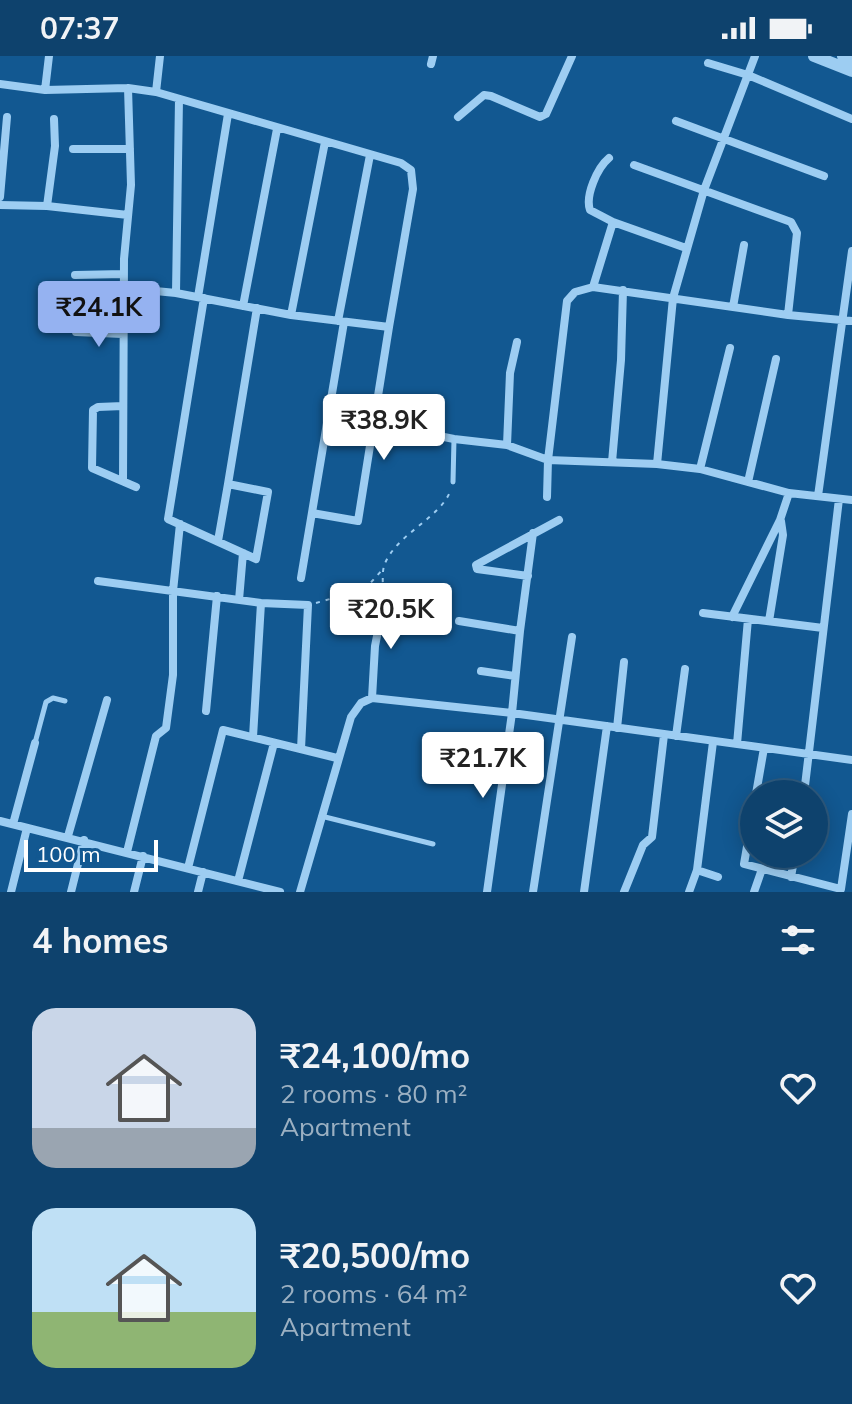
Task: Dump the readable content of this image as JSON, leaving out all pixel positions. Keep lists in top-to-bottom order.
{
  "scale_bar": "100 m",
  "page": {
    "status": "07:37",
    "price": [
      "₹24.1K",
      "₹38.9K",
      "₹20.5K",
      "₹21.7K"
    ],
    "scale": "100 m",
    "heading": "4 homes",
    "list": [
      {
        "name": "₹24,100/mo",
        "note": "2 rooms · 80 m² · Apartment"
      },
      {
        "name": "₹20,500/mo",
        "note": "2 rooms · 64 m² · Apartment"
      }
    ]
  }
}
